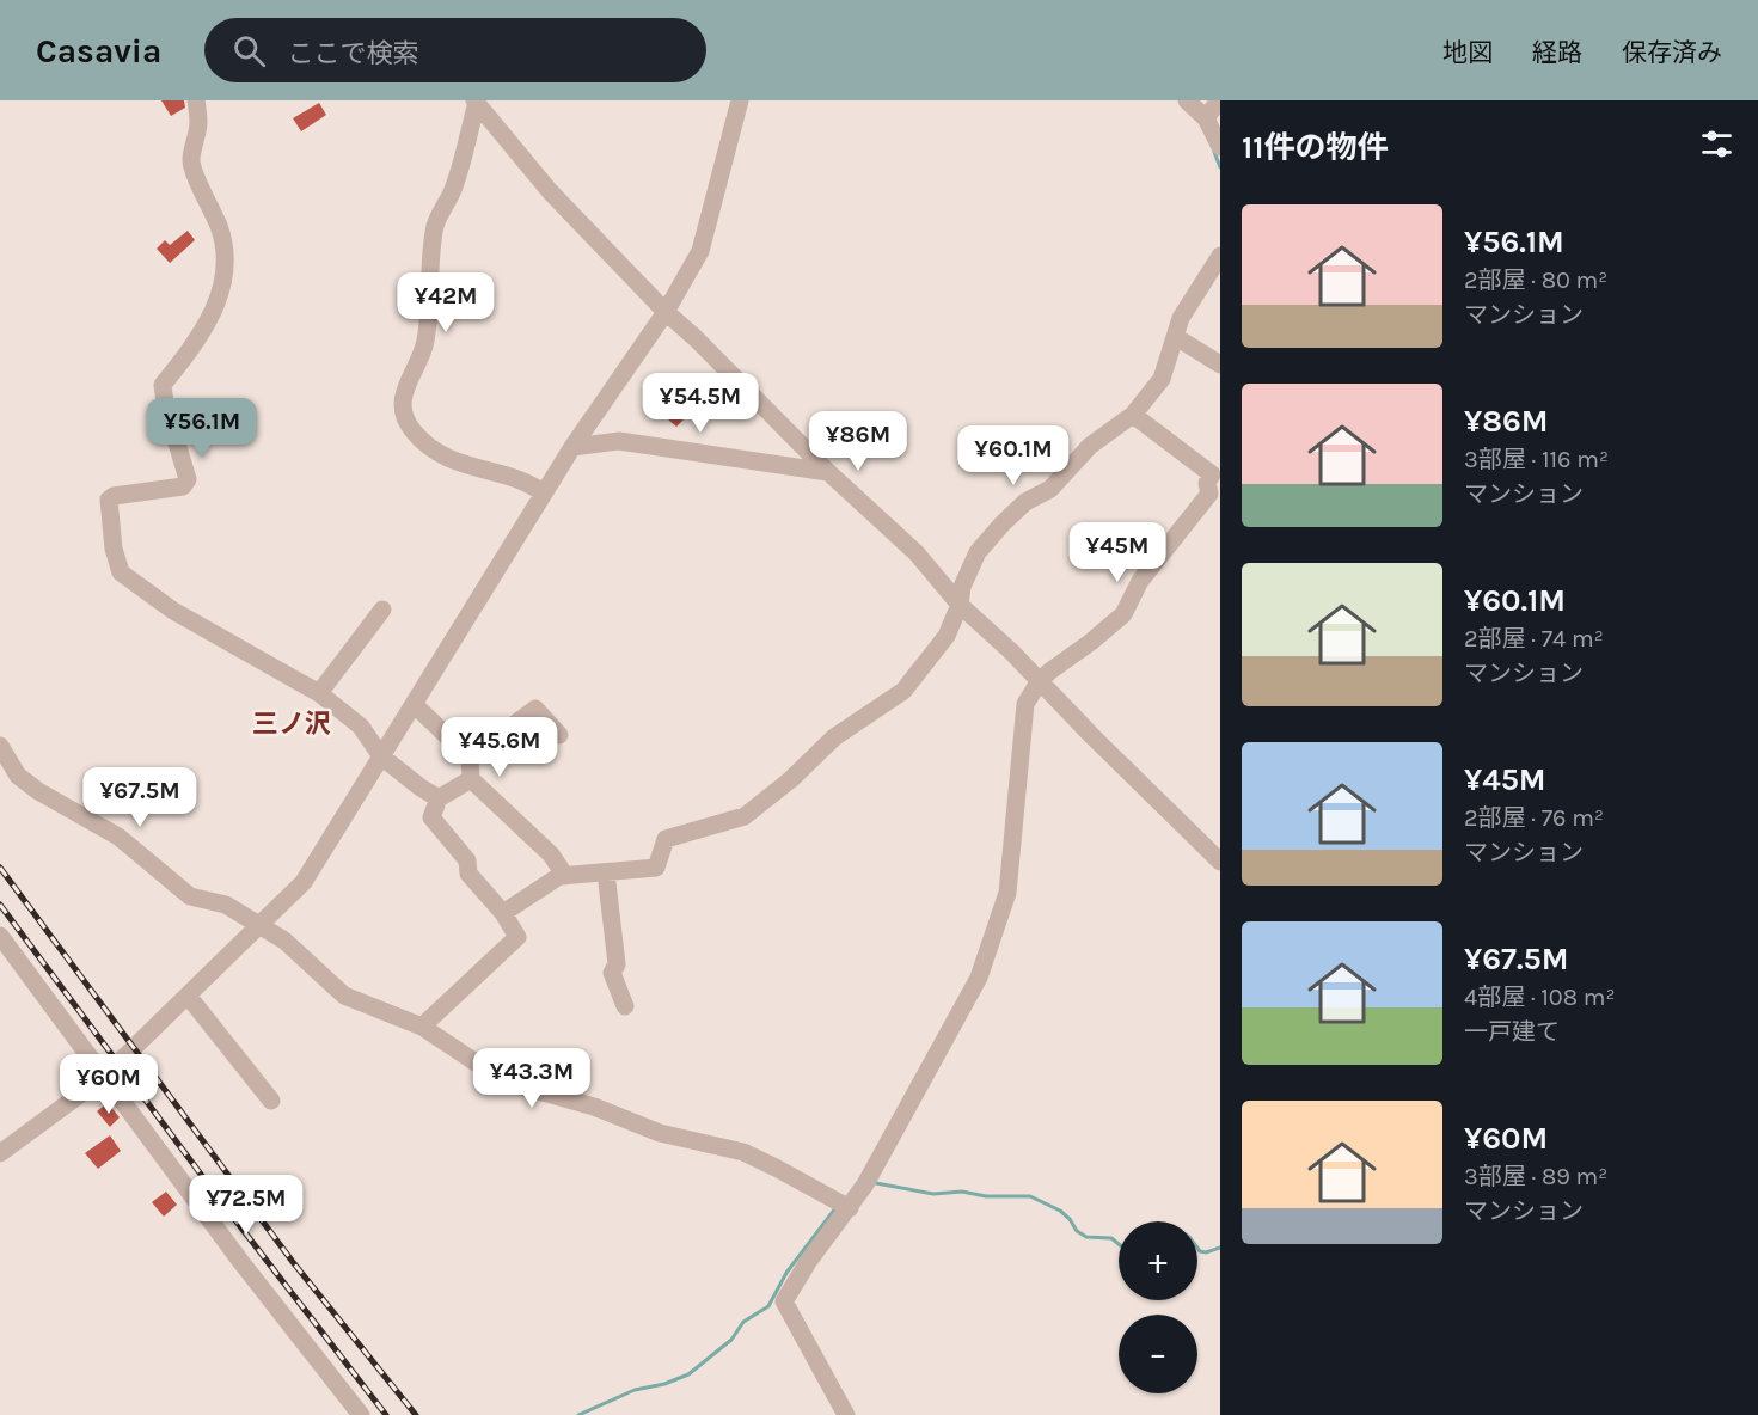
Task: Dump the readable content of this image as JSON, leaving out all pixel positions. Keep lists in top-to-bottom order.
{
  "districts": ["三ノ沢"],
  "page": {
    "header": "Casavia",
    "search": "ここで検索",
    "nav": ["地図", "経路", "保存済み"],
    "heading": "11件の物件",
    "list": [
      {
        "name": "¥56.1M",
        "note": "2部屋 · 80 m² · マンション"
      },
      {
        "name": "¥86M",
        "note": "3部屋 · 116 m² · マンション"
      },
      {
        "name": "¥60.1M",
        "note": "2部屋 · 74 m² · マンション"
      },
      {
        "name": "¥45M",
        "note": "2部屋 · 76 m² · マンション"
      },
      {
        "name": "¥67.5M",
        "note": "4部屋 · 108 m² · 一戸建て"
      },
      {
        "name": "¥60M",
        "note": "3部屋 · 89 m² · マンション"
      }
    ],
    "price": [
      "¥42M",
      "¥54.5M",
      "¥56.1M",
      "¥86M",
      "¥60.1M",
      "¥45M",
      "¥45.6M",
      "¥67.5M",
      "¥43.3M",
      "¥60M",
      "¥72.5M"
    ],
    "map_buttons": ["+", "−"]
  }
}
